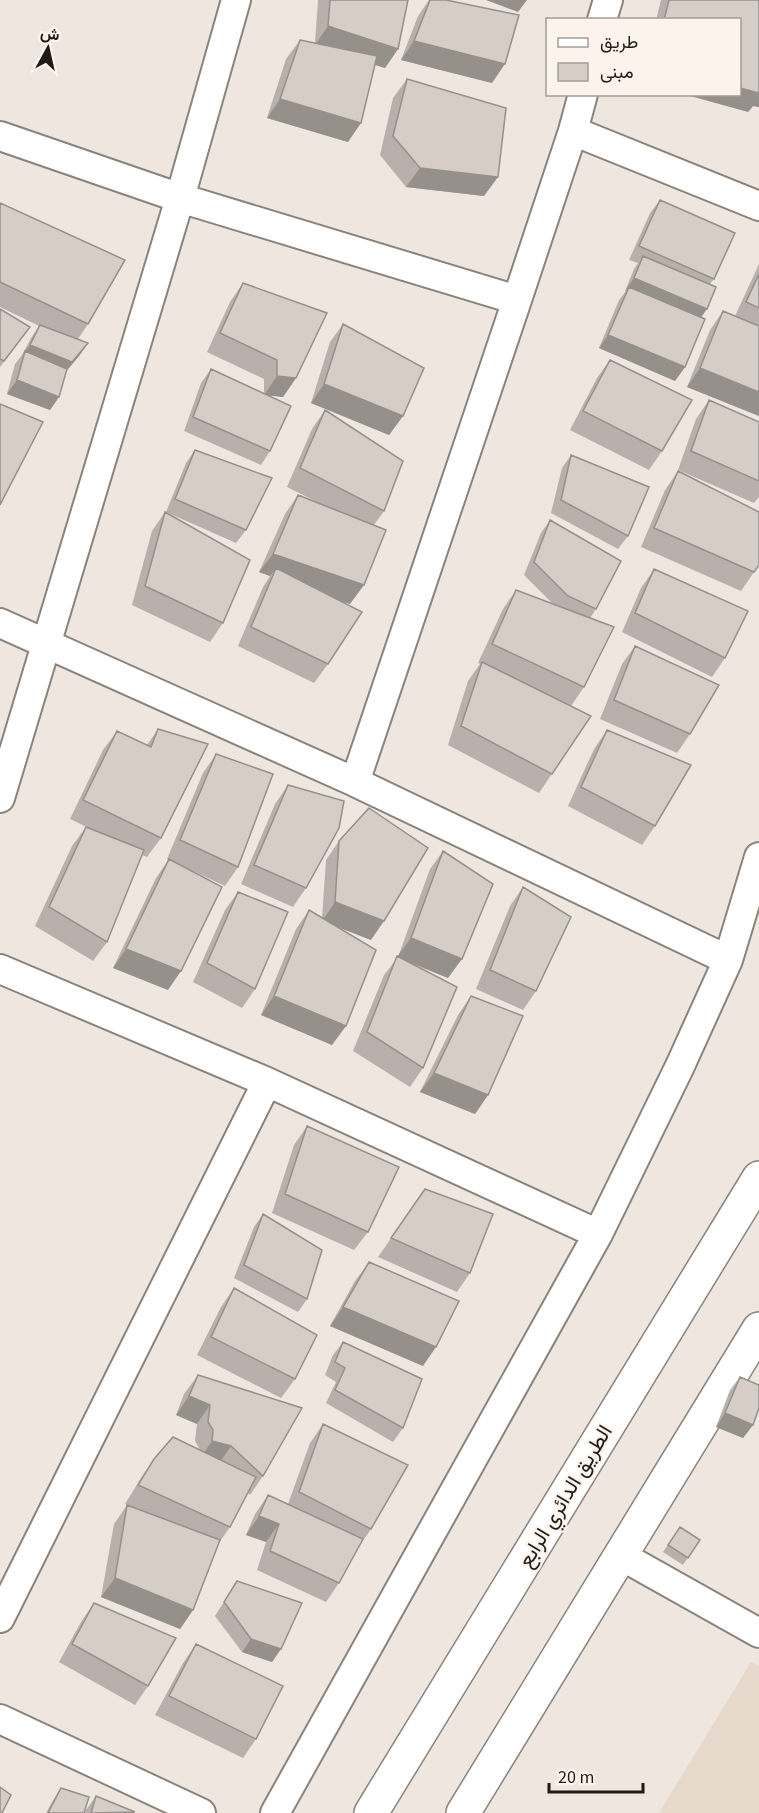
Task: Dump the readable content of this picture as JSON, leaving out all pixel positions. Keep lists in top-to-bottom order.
{
  "streets": {
    "main road": ["الطريق الدائري الرابع"]
  },
  "legend": ["طريق", "مبنى"],
  "scale_bar": "20 m",
  "north": "top"
}
